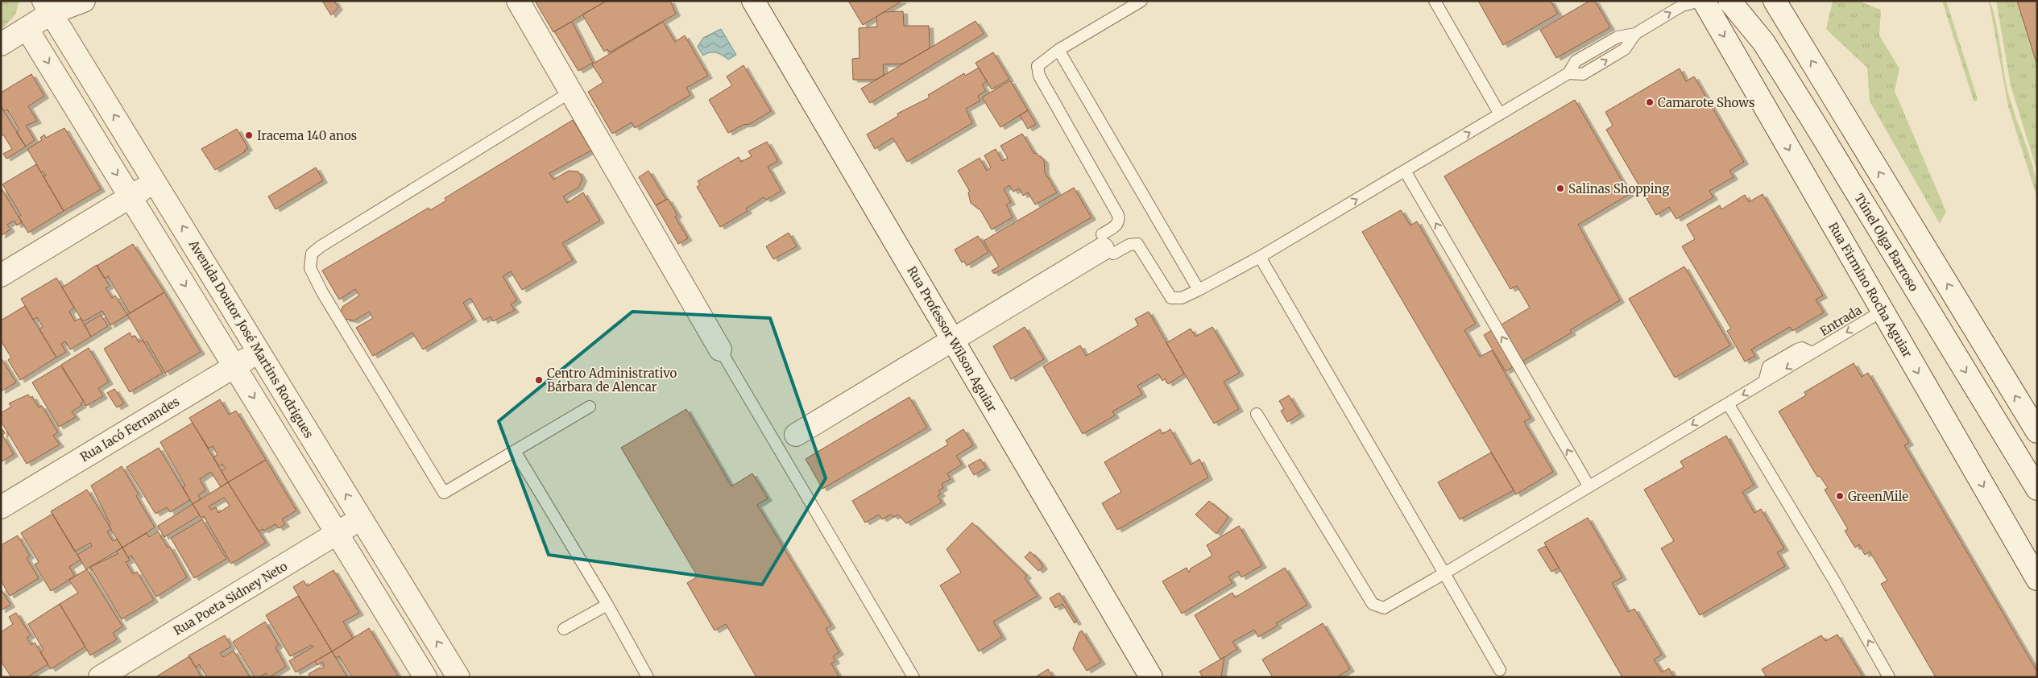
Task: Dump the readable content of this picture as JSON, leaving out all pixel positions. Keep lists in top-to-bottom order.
{
  "streets": {
    "street": [
      "Túnel Olga Barroso",
      "Rua Firmino Rocha Aguiar",
      "Avenida Doutor José Martins Rodrigues",
      "Rua Professor Wilson Aguiar",
      "Rua Iacó Fernandes",
      "Rua Poeta Sidney Neto"
    ],
    "lane": ["Entrada"]
  },
  "crossings": [
    ["Rua Firmino Rocha Aguiar", "Entrada"],
    ["Avenida Doutor José Martins Rodrigues", "Rua Iacó Fernandes"],
    ["Avenida Doutor José Martins Rodrigues", "Rua Poeta Sidney Neto"]
  ],
  "one_way": ["Entrada"],
  "places": [
    "Camarote Shows",
    "Iracema 140 anos",
    "Salinas Shopping",
    "Centro Administrativo Bárbara de Alencar",
    "GreenMile"
  ]
}
